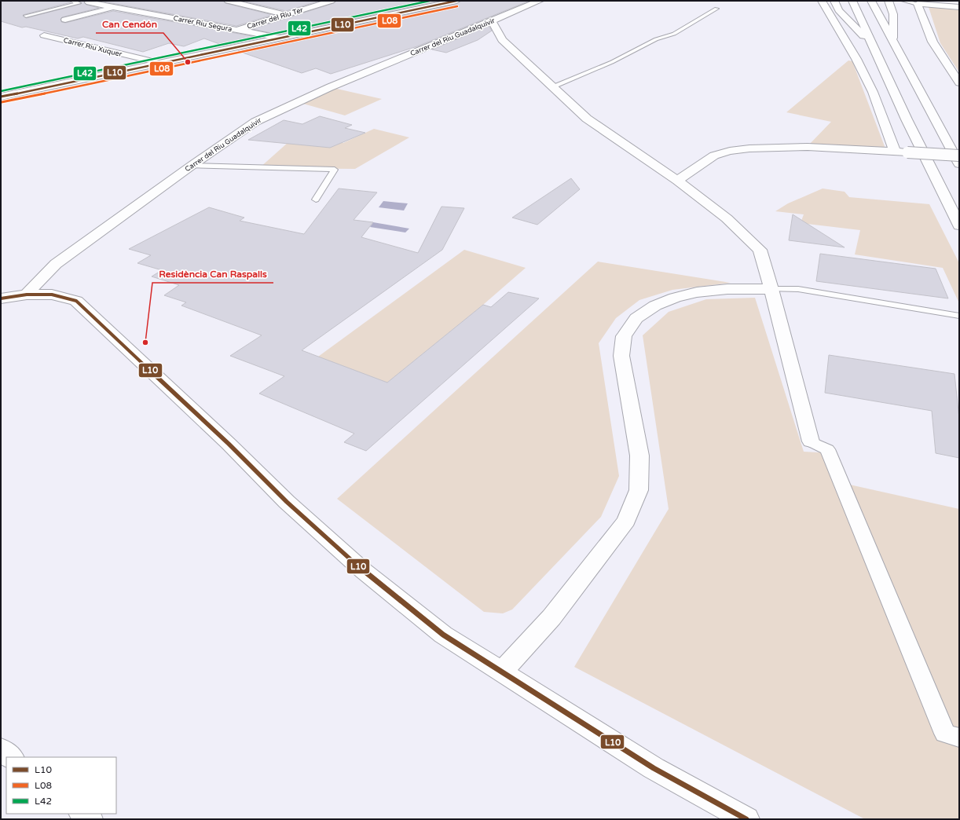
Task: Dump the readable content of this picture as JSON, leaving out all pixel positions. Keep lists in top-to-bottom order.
{
  "streets": {
    "main road": [
      "Carrer del Riu Ter",
      "Carrer Riu Segura",
      "Carrer del Riu Guadalquivir",
      "Carrer Riu Xuquer"
    ]
  },
  "crossings": [
    ["Carrer del Riu Ter", "Carrer Riu Segura"]
  ],
  "places": ["Can Cendón", "Residència Can Raspalls"],
  "lines": ["transit line L10", "transit line L42", "transit line L08"],
  "legend": ["L10", "L08", "L42"]
}
